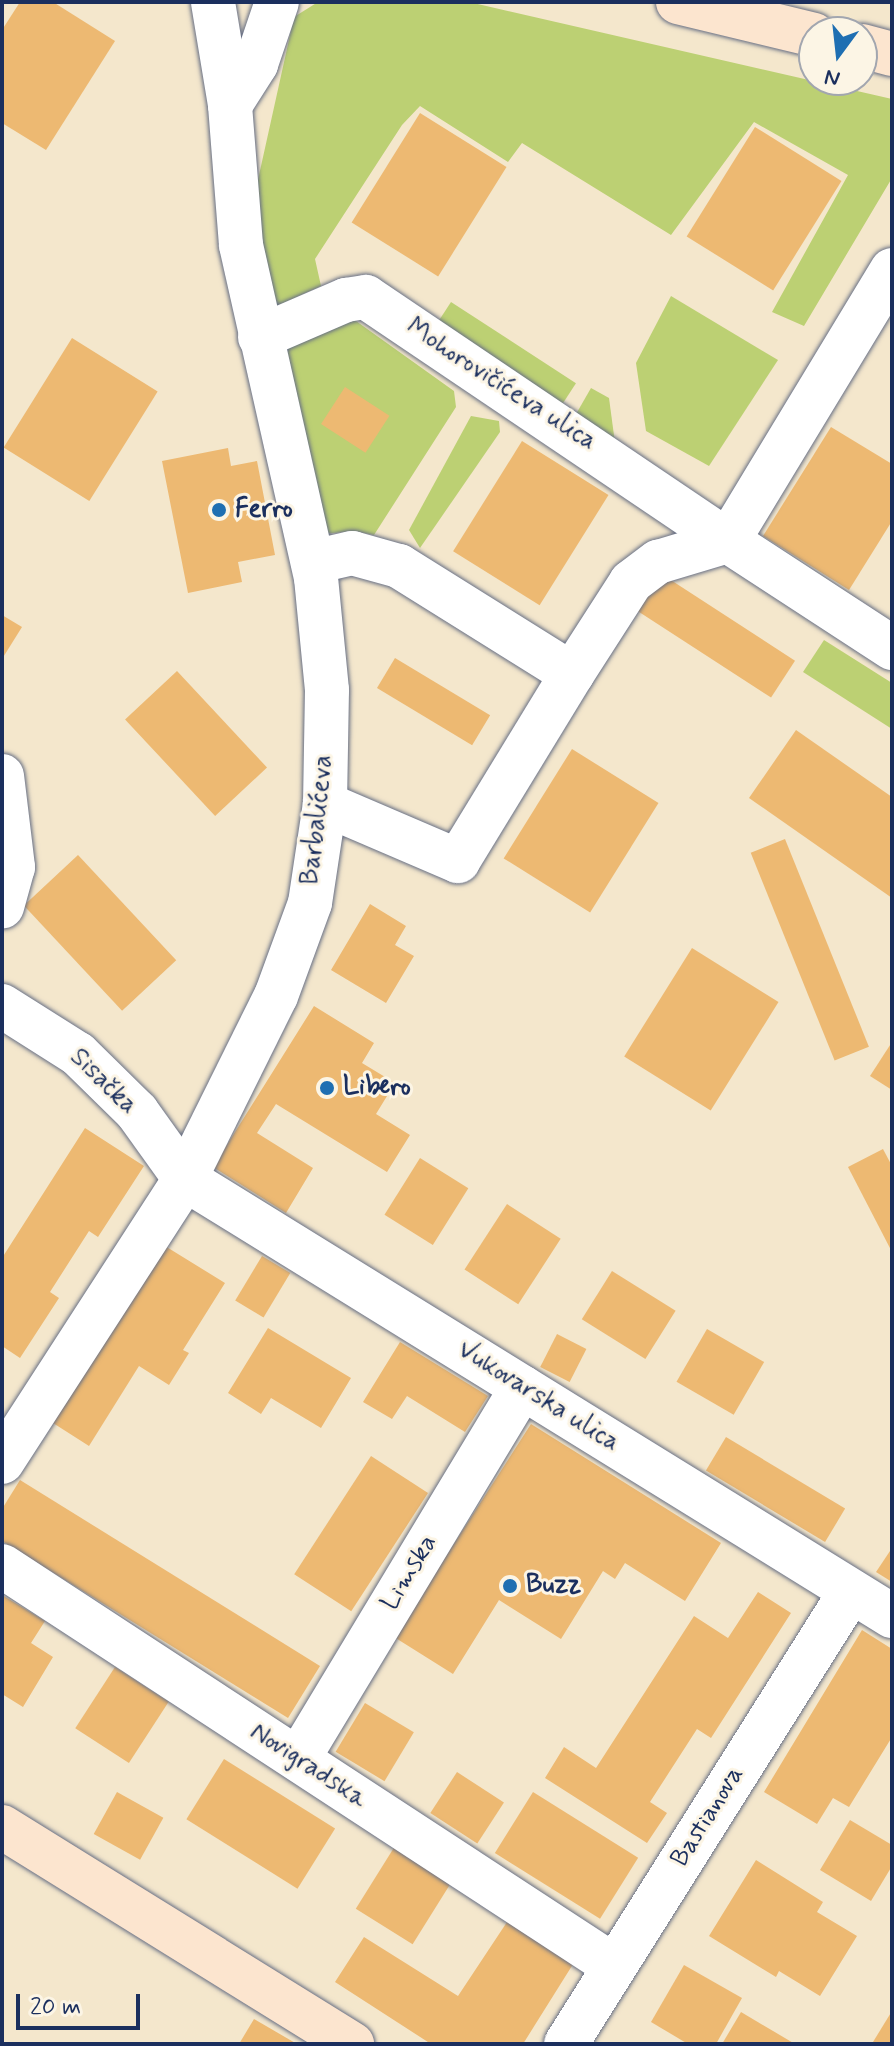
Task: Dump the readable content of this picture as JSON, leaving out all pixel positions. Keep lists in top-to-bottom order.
{
  "streets": {
    "street": [
      "Mohorovičićeva ulica",
      "Barbalićeva",
      "Sisačka",
      "Vukovarska ulica",
      "Limska",
      "Novigradska",
      "Bastianova"
    ]
  },
  "crossings": [
    ["Mohorovičićeva ulica", "Barbalićeva"],
    ["Barbalićeva", "Sisačka"],
    ["Barbalićeva", "Vukovarska ulica"],
    ["Sisačka", "Vukovarska ulica"],
    ["Vukovarska ulica", "Limska"],
    ["Vukovarska ulica", "Bastianova"],
    ["Limska", "Novigradska"],
    ["Novigradska", "Bastianova"]
  ],
  "places": ["Ferro", "Libero", "Buzz"],
  "scale_bar": "20 m",
  "north": "bottom"
}
